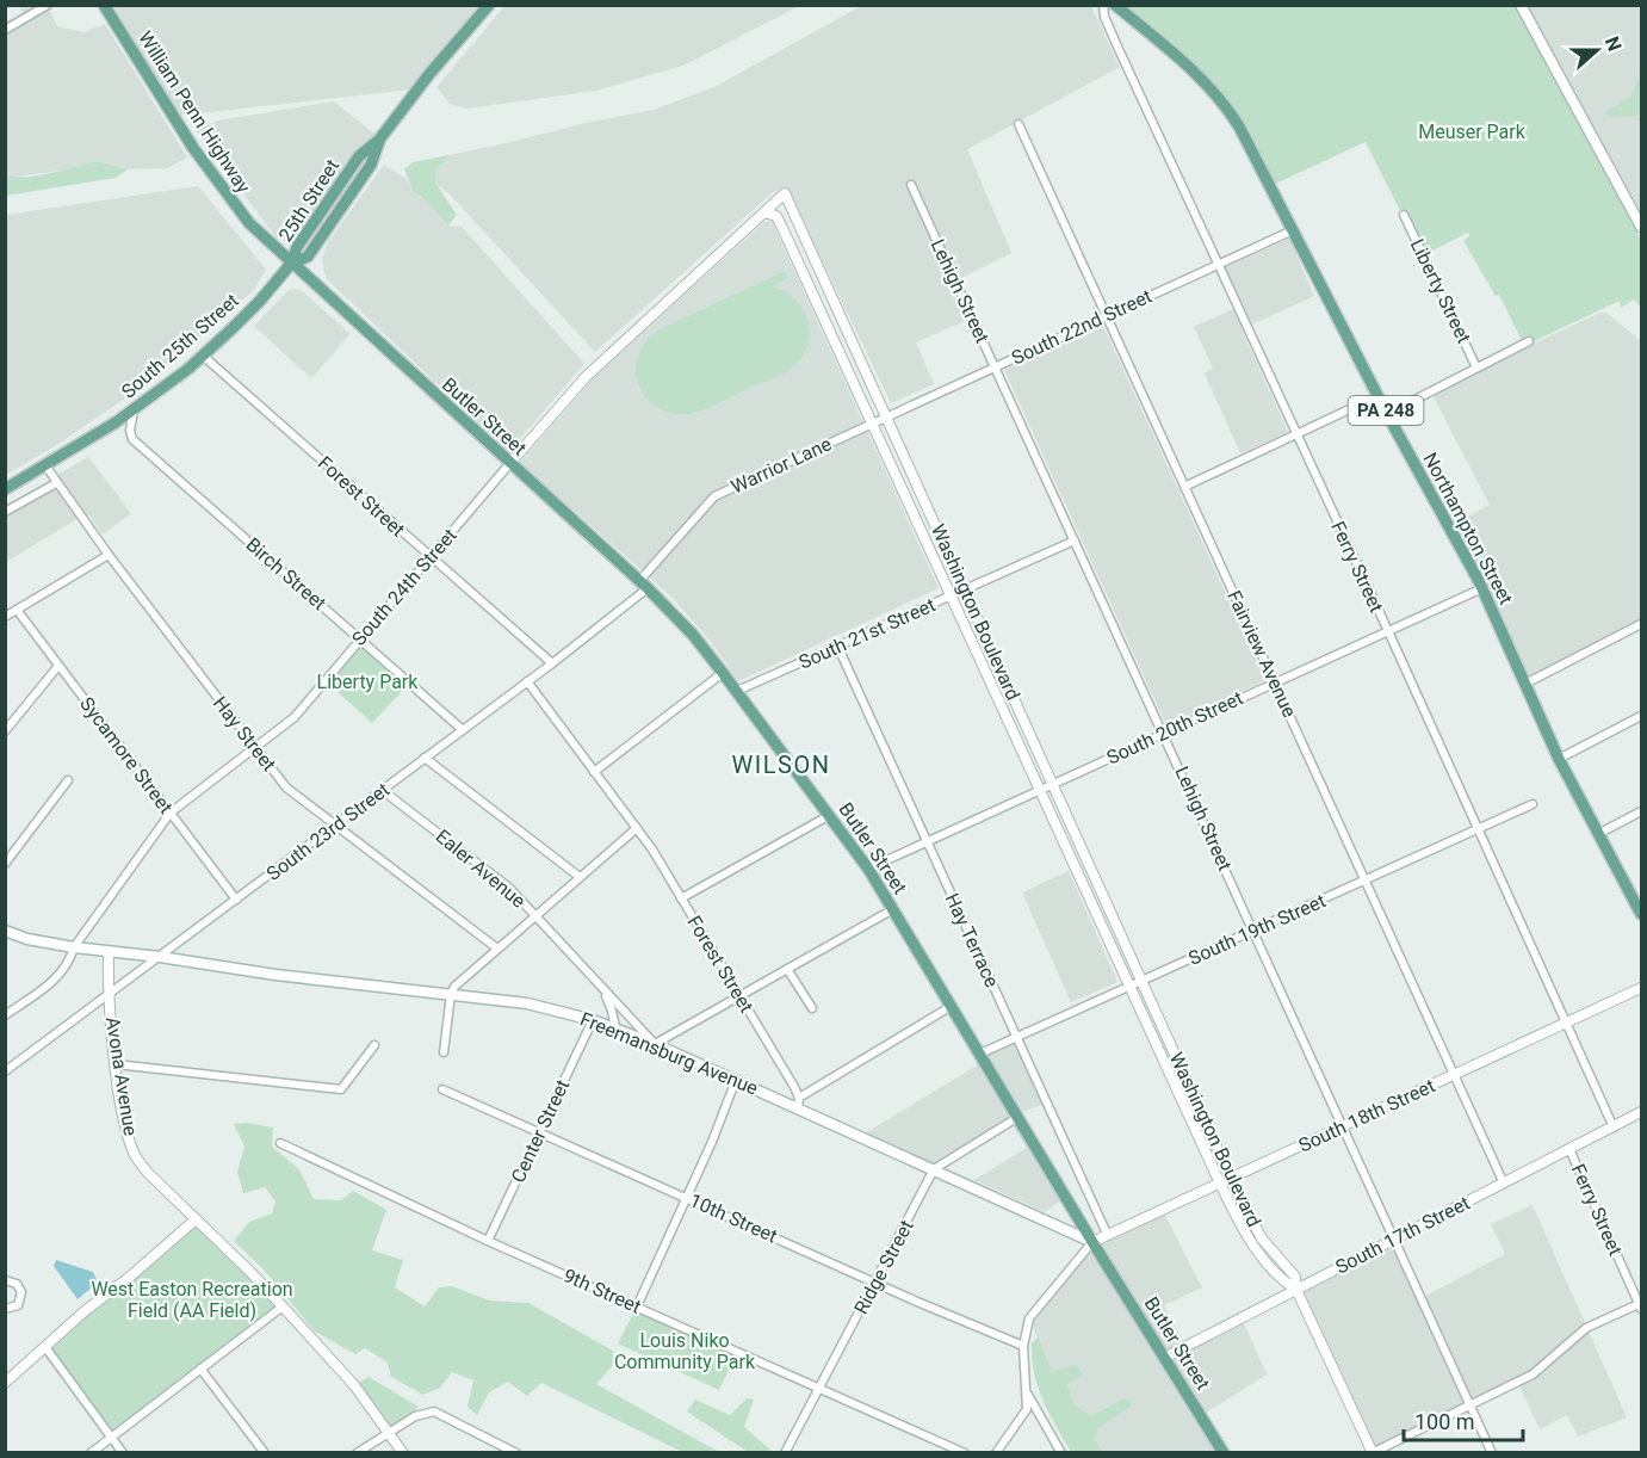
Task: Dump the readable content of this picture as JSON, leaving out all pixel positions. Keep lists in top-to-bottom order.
{
  "streets": {
    "main road": [
      "William Penn Highway",
      "25th Street",
      "South 25th Street",
      "PA 248",
      "Butler Street",
      "Northampton Street",
      "Freemansburg Avenue"
    ],
    "street": [
      "Lehigh Street",
      "Liberty Street",
      "South 22nd Street",
      "Warrior Lane",
      "Forest Street",
      "Ferry Street",
      "Birch Street",
      "South 24th Street",
      "Washington Boulevard",
      "South 21st Street",
      "Fairview Avenue",
      "South 20th Street",
      "Hay Street",
      "Sycamore Street",
      "South 23rd Street",
      "Ealer Avenue",
      "South 19th Street",
      "Hay Terrace",
      "Avona Avenue",
      "South 18th Street",
      "Center Street",
      "10th Street",
      "South 17th Street",
      "Ridge Street",
      "9th Street"
    ]
  },
  "crossings": [
    ["William Penn Highway", "25th Street"],
    ["William Penn Highway", "South 25th Street"],
    ["William Penn Highway", "Butler Street"],
    ["25th Street", "South 25th Street"],
    ["25th Street", "Butler Street"],
    ["Lehigh Street", "South 22nd Street"],
    ["Lehigh Street", "South 21st Street"],
    ["Lehigh Street", "South 20th Street"],
    ["Lehigh Street", "South 19th Street"],
    ["Lehigh Street", "South 18th Street"],
    ["Lehigh Street", "South 17th Street"],
    ["South 22nd Street", "Warrior Lane"],
    ["South 22nd Street", "Northampton Street"],
    ["South 22nd Street", "Ferry Street"],
    ["South 22nd Street", "Washington Boulevard"],
    ["South 22nd Street", "Fairview Avenue"],
    ["South 25th Street", "Butler Street"],
    ["South 25th Street", "Forest Street"],
    ["South 25th Street", "Birch Street"],
    ["South 25th Street", "Hay Street"],
    ["Butler Street", "Warrior Lane"],
    ["Butler Street", "South 24th Street"],
    ["Butler Street", "South 21st Street"],
    ["Butler Street", "South 20th Street"],
    ["Butler Street", "South 23rd Street"],
    ["Butler Street", "South 19th Street"],
    ["Butler Street", "Freemansburg Avenue"],
    ["Butler Street", "South 18th Street"],
    ["Butler Street", "South 17th Street"],
    ["Warrior Lane", "Washington Boulevard"],
    ["Warrior Lane", "South 23rd Street"],
    ["Forest Street", "South 24th Street"],
    ["Forest Street", "South 23rd Street"],
    ["Forest Street", "Freemansburg Avenue"],
    ["Northampton Street", "South 20th Street"],
    ["Ferry Street", "South 20th Street"],
    ["Ferry Street", "South 19th Street"],
    ["Ferry Street", "South 18th Street"],
    ["Ferry Street", "South 17th Street"],
    ["Birch Street", "South 24th Street"],
    ["Birch Street", "South 23rd Street"],
    ["South 24th Street", "Washington Boulevard"],
    ["South 24th Street", "Hay Street"],
    ["South 24th Street", "Sycamore Street"],
    ["South 24th Street", "Freemansburg Avenue"],
    ["Washington Boulevard", "South 21st Street"],
    ["Washington Boulevard", "South 20th Street"],
    ["Washington Boulevard", "South 19th Street"],
    ["Washington Boulevard", "South 18th Street"],
    ["Washington Boulevard", "South 17th Street"],
    ["South 21st Street", "Hay Terrace"],
    ["Fairview Avenue", "South 20th Street"],
    ["Fairview Avenue", "South 19th Street"],
    ["Fairview Avenue", "South 18th Street"],
    ["Fairview Avenue", "South 17th Street"],
    ["South 20th Street", "Hay Terrace"],
    ["Hay Street", "South 23rd Street"],
    ["Sycamore Street", "South 23rd Street"],
    ["South 23rd Street", "Ealer Avenue"],
    ["South 23rd Street", "Freemansburg Avenue"],
    ["South 23rd Street", "Avona Avenue"],
    ["Ealer Avenue", "Freemansburg Avenue"],
    ["South 19th Street", "Hay Terrace"],
    ["Hay Terrace", "South 18th Street"],
    ["Freemansburg Avenue", "Avona Avenue"],
    ["Freemansburg Avenue", "South 18th Street"],
    ["Freemansburg Avenue", "Center Street"],
    ["Freemansburg Avenue", "Ridge Street"],
    ["Center Street", "10th Street"],
    ["Center Street", "9th Street"],
    ["10th Street", "Ridge Street"],
    ["Ridge Street", "9th Street"]
  ],
  "districts": ["WILSON"],
  "parks": [
    "Meuser Park",
    "Liberty Park",
    "West Easton Recreation Field (AA Field)",
    "Louis Niko Community Park"
  ],
  "scale_bar": "100 m",
  "north": "right"
}
